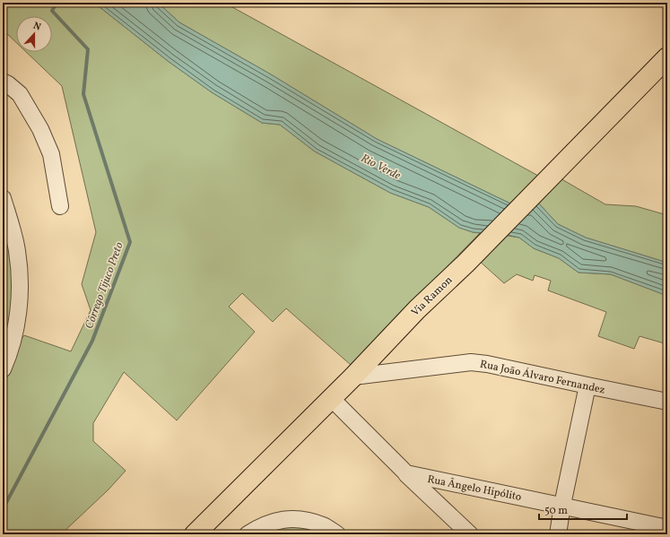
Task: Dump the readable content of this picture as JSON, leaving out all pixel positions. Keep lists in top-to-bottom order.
{
  "streets": {
    "main road": ["Via Ramon"],
    "street": ["Rua João Álvaro Fernandez", "Rua Ângelo Hipólito"]
  },
  "crossings": [
    ["Via Ramon", "Rua João Álvaro Fernandez"]
  ],
  "water": ["Rio Verde", "Côrrego Tijuco Preto"],
  "scale_bar": "50 m",
  "north": "top"
}
